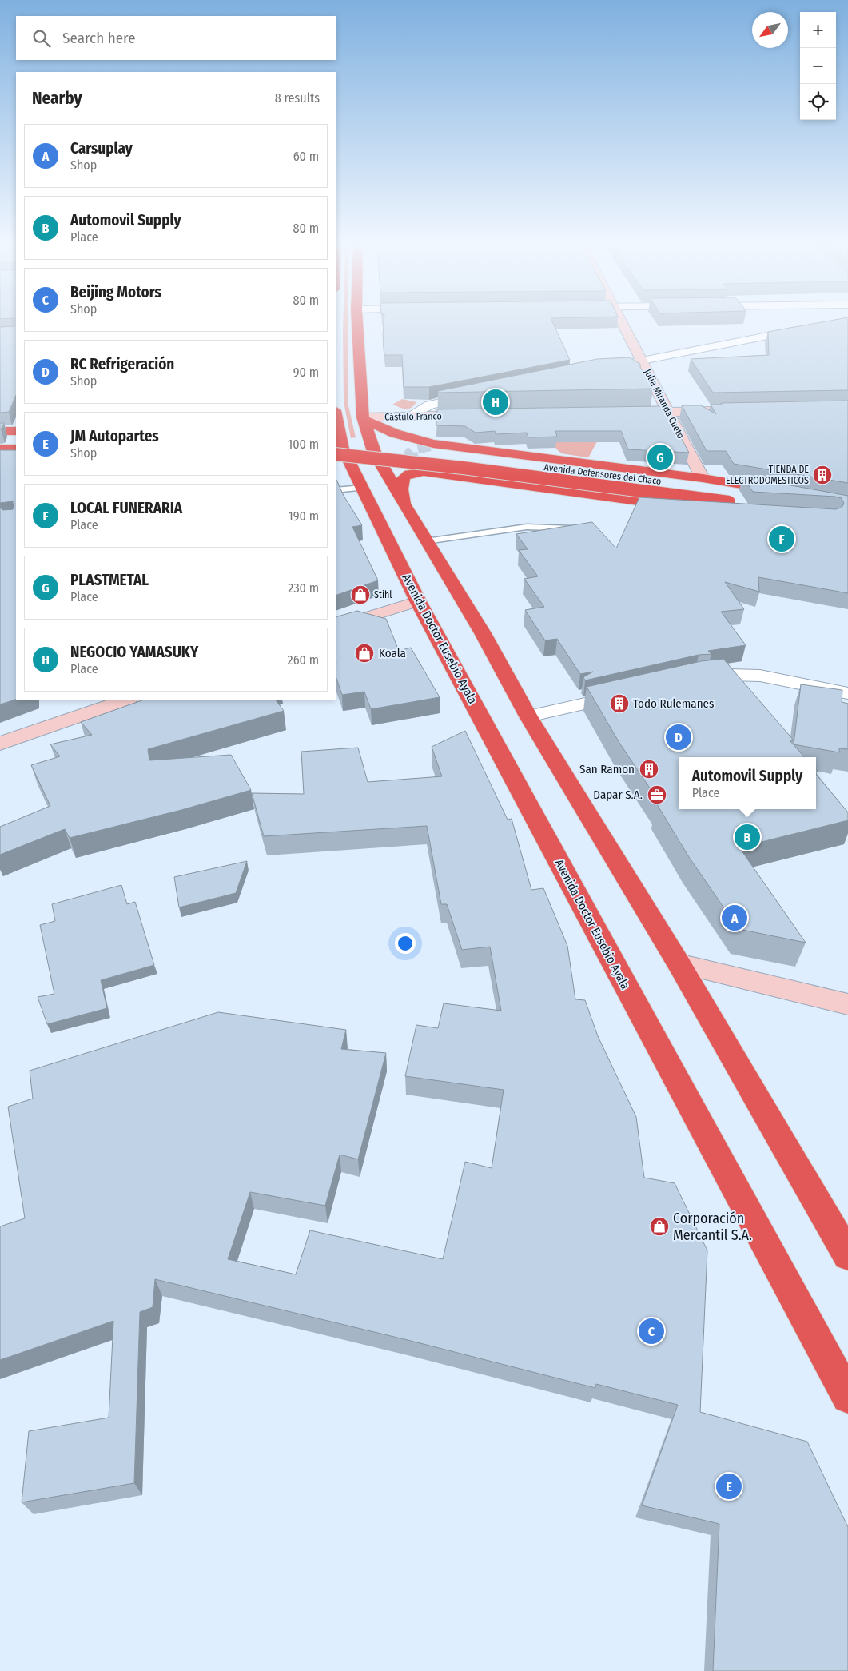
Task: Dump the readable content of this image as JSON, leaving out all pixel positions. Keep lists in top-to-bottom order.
{
  "streets": {
    "highway": ["Avenida Defensores del Chaco", "Avenida Doctor Eusebio Ayala"],
    "street": ["Julia Miranda Cueto", "Cástulo Franco"]
  },
  "crossings": [
    ["Julia Miranda Cueto", "Avenida Defensores del Chaco"],
    ["Avenida Defensores del Chaco", "Avenida Doctor Eusebio Ayala"]
  ],
  "places": {
    "building": ["TIENDA DE ELECTRODOMESTICOS", "Todo Rulemanes", "San Ramon"],
    "shop": ["Stihl", "Koala", "Corporación Mercantil S.A."],
    "office": ["Dapar S.A."]
  },
  "north": "bottom left",
  "page": {
    "map_buttons": ["+", "−"],
    "search": "Search here",
    "heading": ["Nearby", "8 results"],
    "list": [
      {
        "mark": "A",
        "name": "Carsuplay",
        "note": "Shop",
        "value": "60 m"
      },
      {
        "mark": "B",
        "name": "Automovil Supply",
        "note": "Place",
        "value": "80 m"
      },
      {
        "mark": "C",
        "name": "Beijing Motors",
        "note": "Shop",
        "value": "80 m"
      },
      {
        "mark": "D",
        "name": "RC Refrigeración",
        "note": "Shop",
        "value": "90 m"
      },
      {
        "mark": "E",
        "name": "JM Autopartes",
        "note": "Shop",
        "value": "100 m"
      },
      {
        "mark": "F",
        "name": "LOCAL FUNERARIA",
        "note": "Place",
        "value": "190 m"
      },
      {
        "mark": "G",
        "name": "PLASTMETAL",
        "note": "Place",
        "value": "230 m"
      },
      {
        "mark": "H",
        "name": "NEGOCIO YAMASUKY",
        "note": "Place",
        "value": "260 m"
      }
    ],
    "pins": [
      "H",
      "G",
      "F",
      "D",
      "B",
      "A",
      "C",
      "E"
    ],
    "popup": ["Automovil Supply", "Place"]
  }
}
